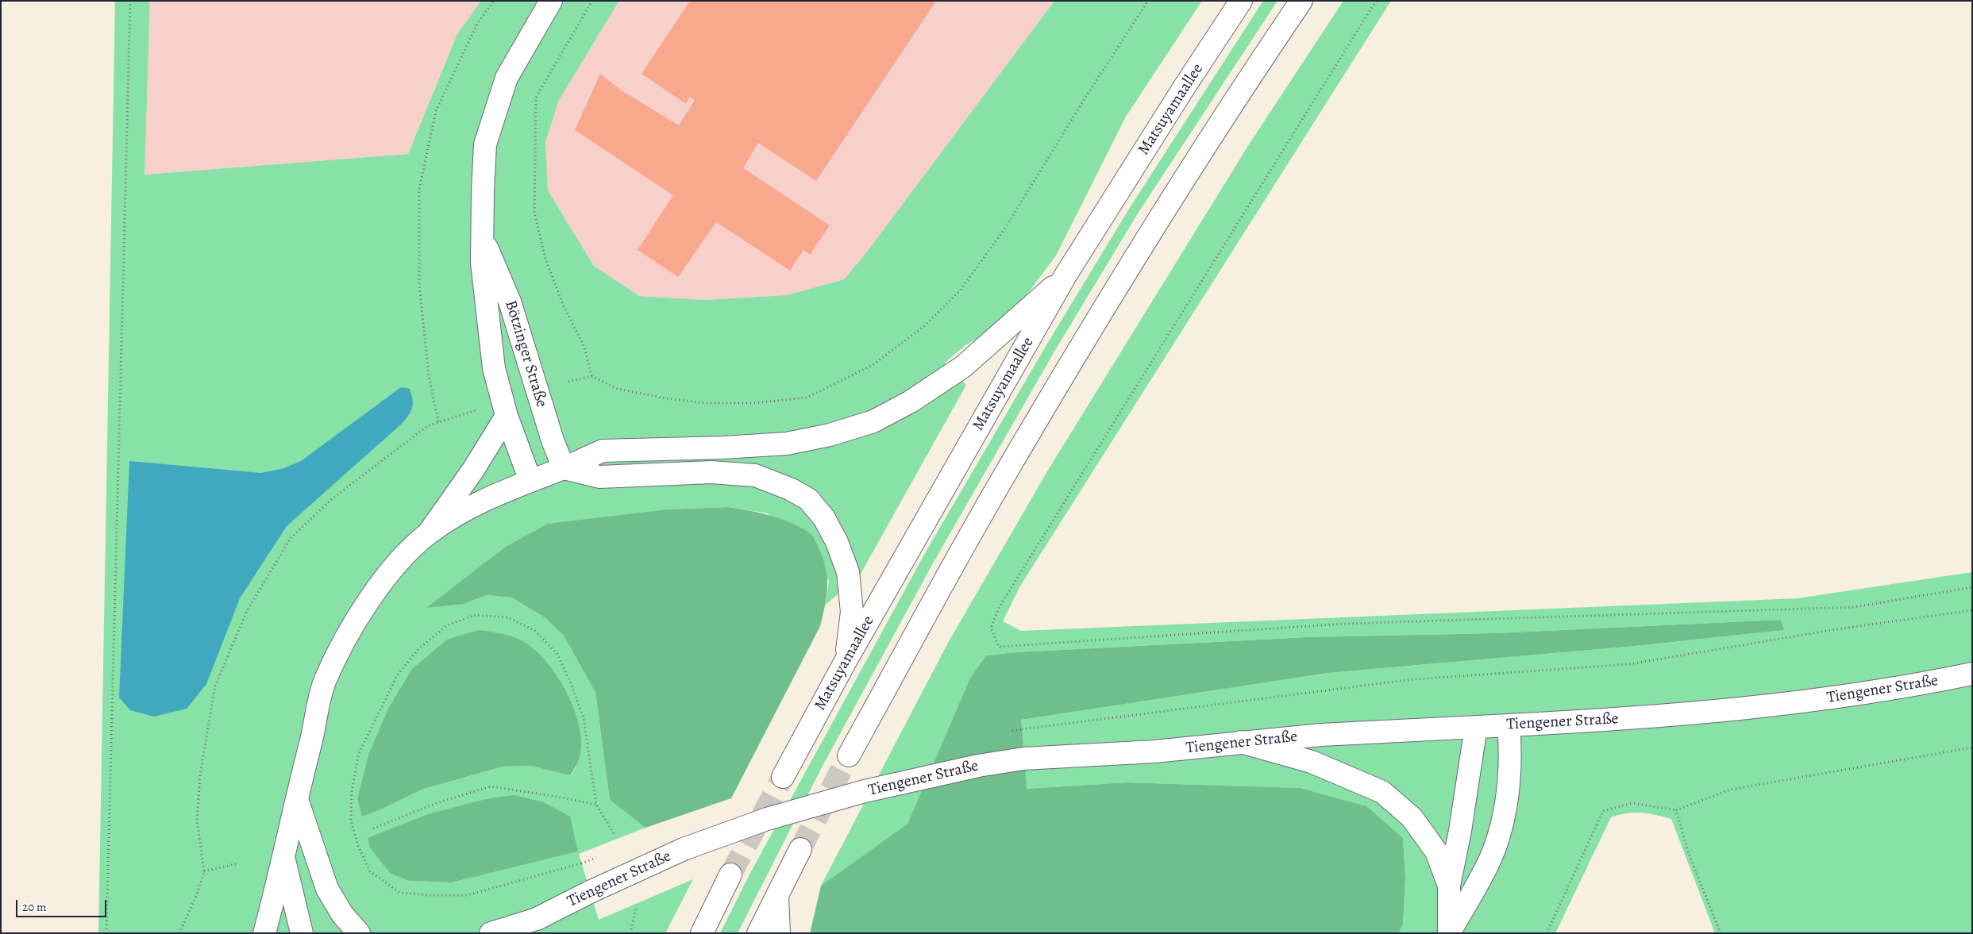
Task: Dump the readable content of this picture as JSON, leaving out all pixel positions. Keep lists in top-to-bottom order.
{
  "streets": {
    "main road": ["Matsuyamaallee", "Bötzinger Straße", "Tiengener Straße"]
  },
  "scale_bar": "20 m"
}
